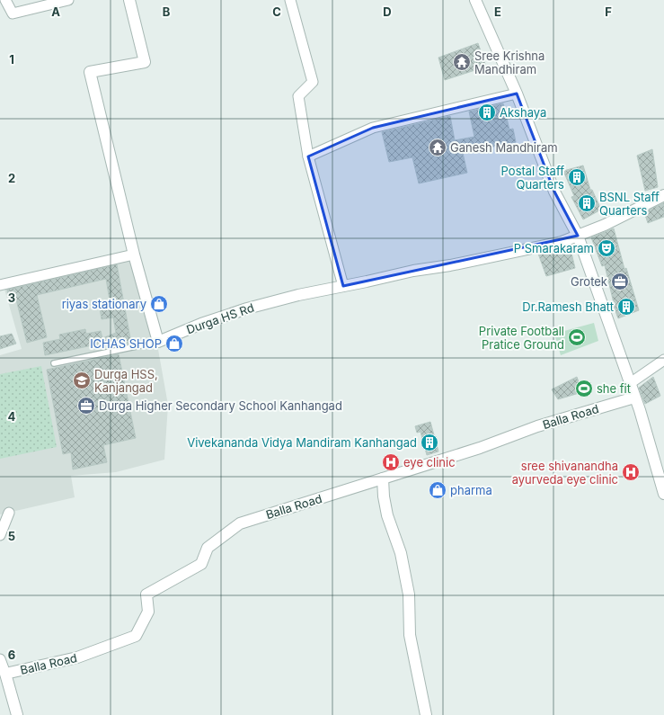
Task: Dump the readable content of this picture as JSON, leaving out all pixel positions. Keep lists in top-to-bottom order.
{
  "streets": {
    "street": ["Durga HS Rd", "Balla Road"]
  },
  "places": {
    "temple": ["Sree Krishna Mandhiram", "Ganesh Mandhiram"],
    "building": [
      "Akshaya",
      "Postal Staff Quarters",
      "BSNL Staff Quarters",
      "Dr.Ramesh Bhatt",
      "Vivekananda Vidya Mandiram Kanhangad"
    ],
    "theatre": ["P Smarakaram"],
    "office": ["Grotek", "Durga Higher Secondary School Kanhangad"],
    "shop": ["riyas stationary", "ICHAS SHOP", "pharma"],
    "sports": ["Private Football Pratice Ground", "she fit"],
    "school or university": ["Durga HSS, Kanjangad"],
    "hospital": ["eye clinic", "sree shivanandha ayurveda eye clinic"]
  },
  "grid": {
    "columns": [
      "A",
      "B",
      "C",
      "D",
      "E",
      "F"
    ],
    "rows": [
      "1",
      "2",
      "3",
      "4",
      "5",
      "6"
    ]
  }
}
